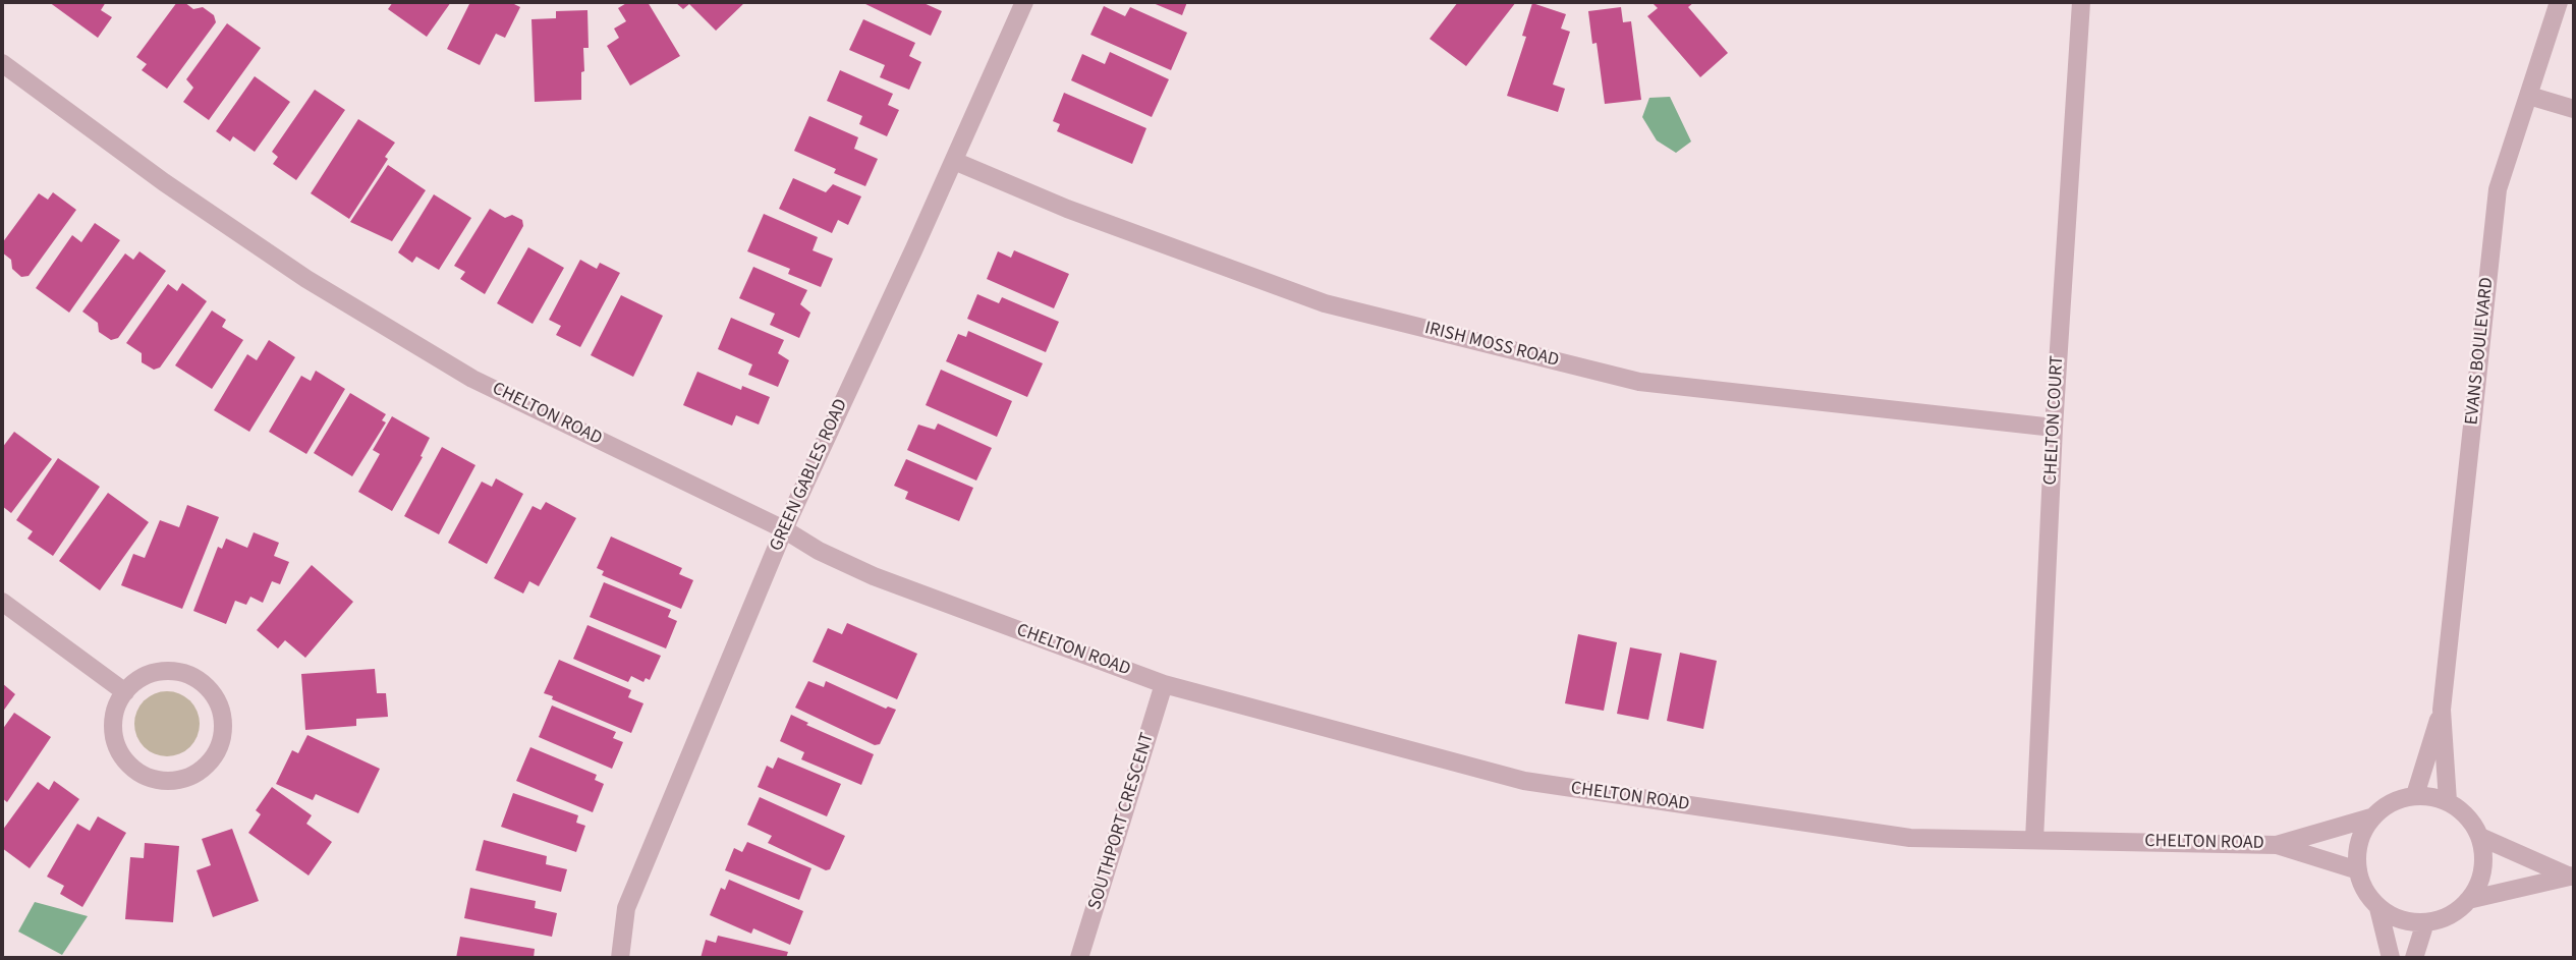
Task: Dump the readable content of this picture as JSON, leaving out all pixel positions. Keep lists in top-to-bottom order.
{
  "streets": {
    "street": [
      "IRISH MOSS ROAD",
      "EVANS BOULEVARD",
      "CHELTON ROAD",
      "CHELTON COURT",
      "GREEN GABLES ROAD",
      "SOUTHPORT CRESCENT"
    ]
  },
  "crossings": [
    ["IRISH MOSS ROAD", "CHELTON COURT"],
    ["IRISH MOSS ROAD", "GREEN GABLES ROAD"],
    ["EVANS BOULEVARD", "CHELTON ROAD"],
    ["CHELTON ROAD", "CHELTON COURT"],
    ["CHELTON ROAD", "GREEN GABLES ROAD"],
    ["CHELTON ROAD", "SOUTHPORT CRESCENT"]
  ]
}
